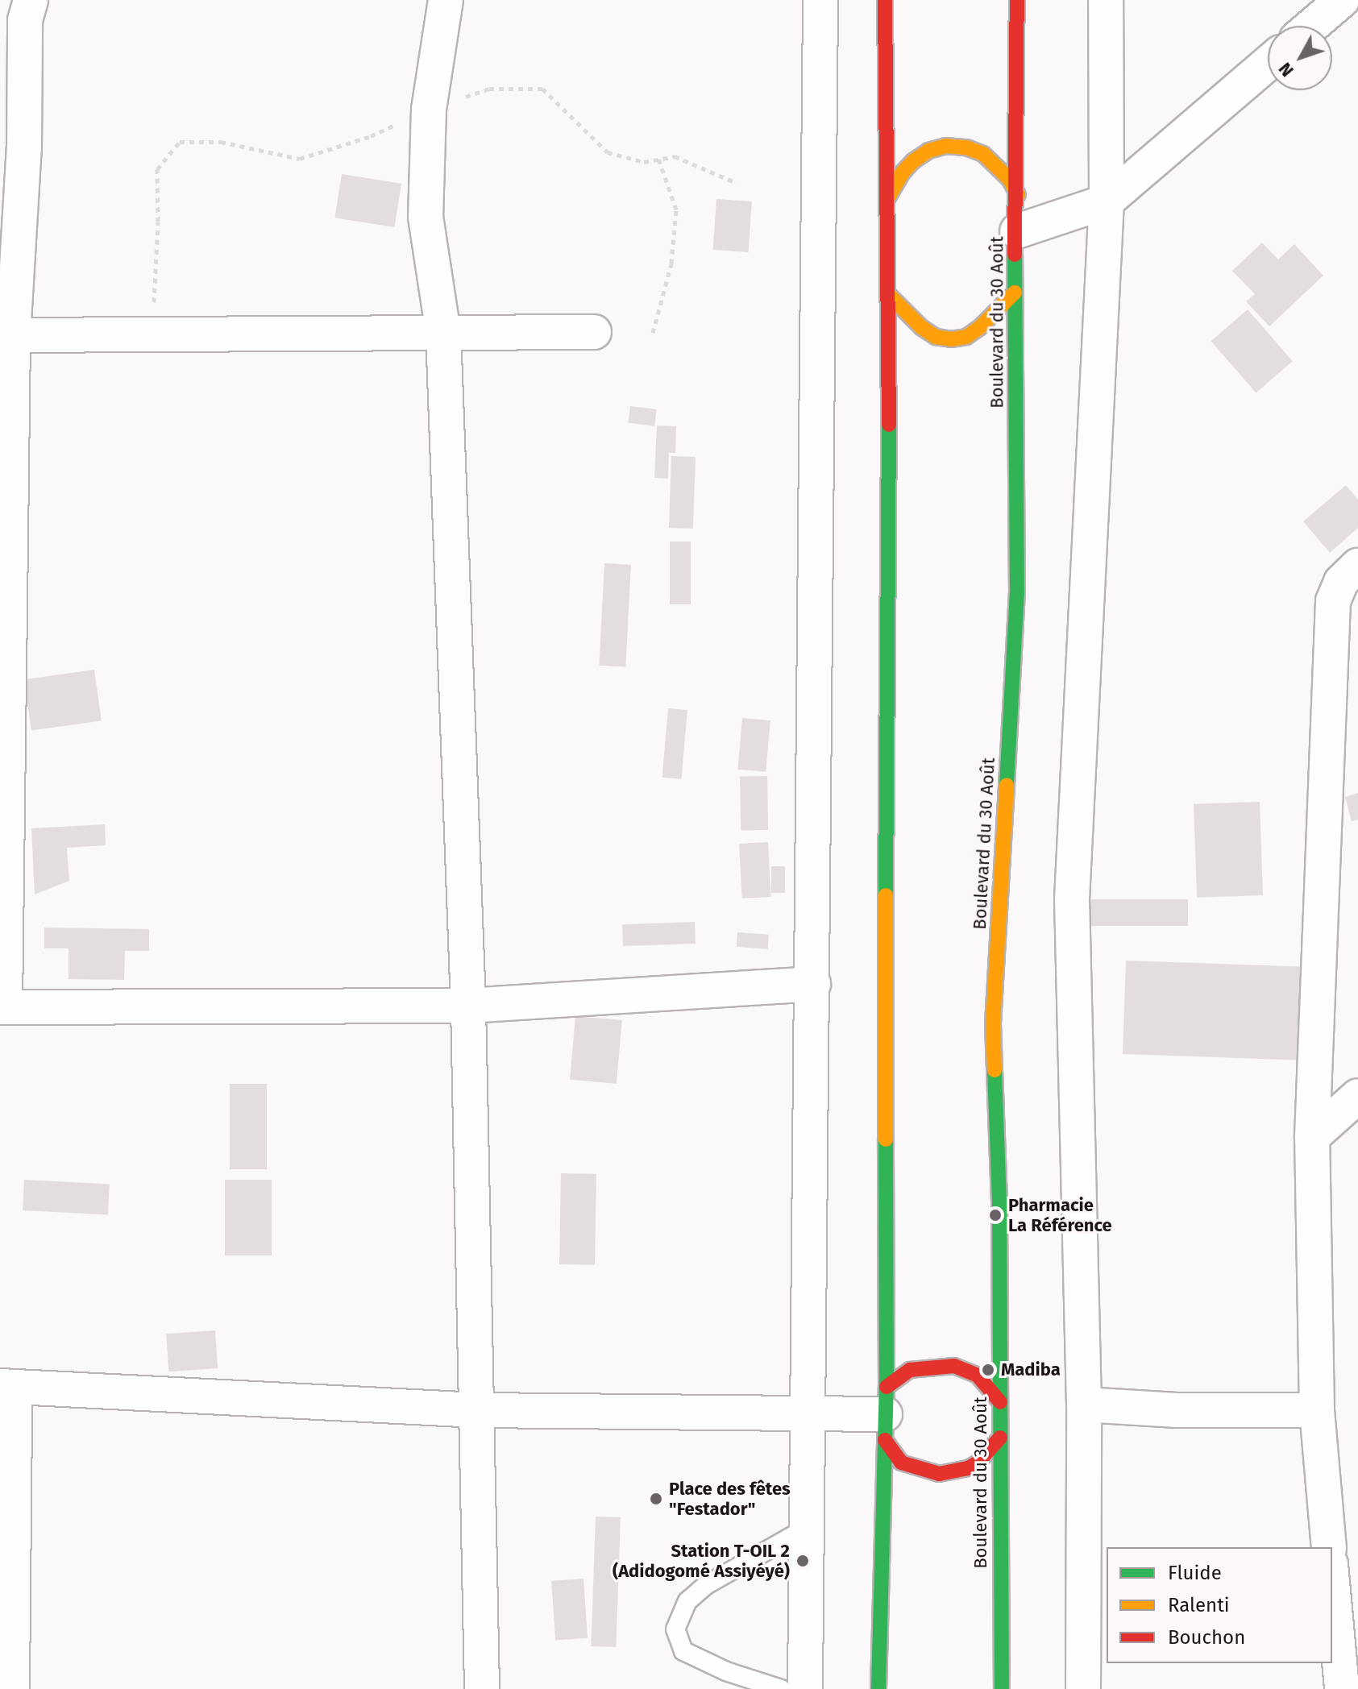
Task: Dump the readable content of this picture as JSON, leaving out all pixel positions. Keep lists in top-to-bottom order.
{
  "streets": {
    "highway": ["Boulevard du 30 Août"]
  },
  "places": [
    "Pharmacie La Référence",
    "Madiba",
    "Place des fêtes \"Festador\"",
    "Station T-OIL 2 (Adidogomé Assiyéyé)"
  ],
  "legend": ["Fluide", "Ralenti", "Bouchon"],
  "north": "bottom left"
}
